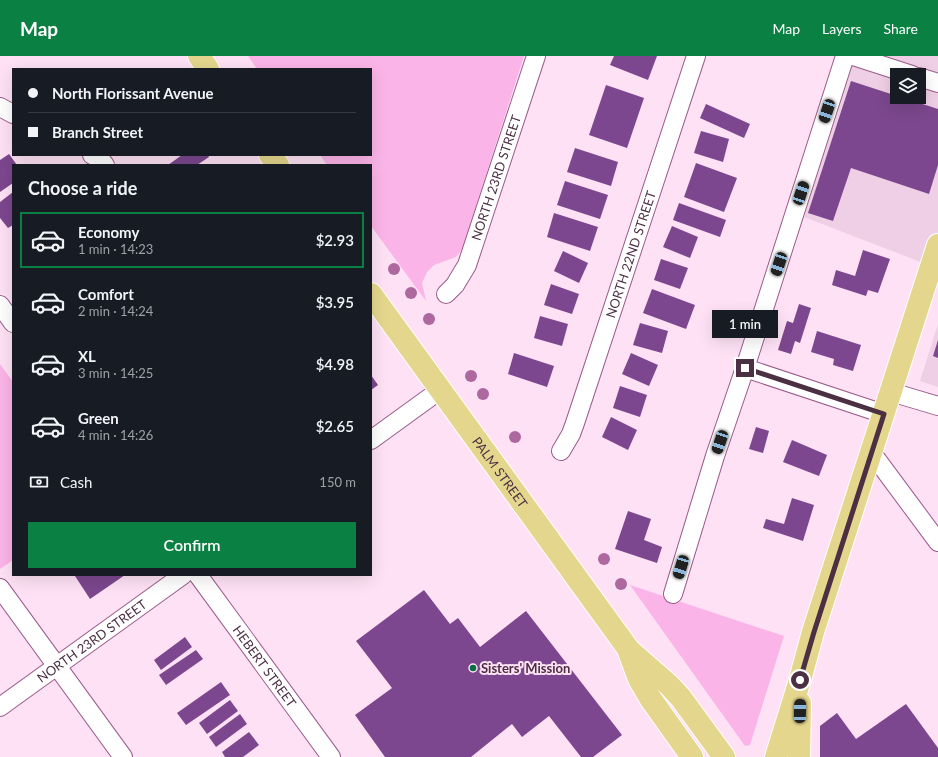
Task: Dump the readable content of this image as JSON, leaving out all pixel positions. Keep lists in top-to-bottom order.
{
  "streets": {
    "main road": ["PALM STREET"],
    "street": ["NORTH 23RD STREET", "NORTH 22ND STREET", "HEBERT STREET"]
  },
  "places": ["Sisters' Mission"],
  "page": {
    "header": "Map",
    "nav": ["Map", "Layers", "Share"],
    "banner": ["North Florissant Avenue", "Branch Street"],
    "heading": "Choose a ride",
    "list": [
      {
        "name": "Economy",
        "note": "1 min · 14:23",
        "value": "$2.93"
      },
      {
        "name": "Comfort",
        "note": "2 min · 14:24",
        "value": "$3.95"
      },
      {
        "name": "XL",
        "note": "3 min · 14:25",
        "value": "$4.98"
      },
      {
        "name": "Green",
        "note": "4 min · 14:26",
        "value": "$2.65"
      }
    ],
    "bubble": "1 min",
    "pay": ["Cash", "150 m"],
    "buttons": "Confirm"
  }
}
